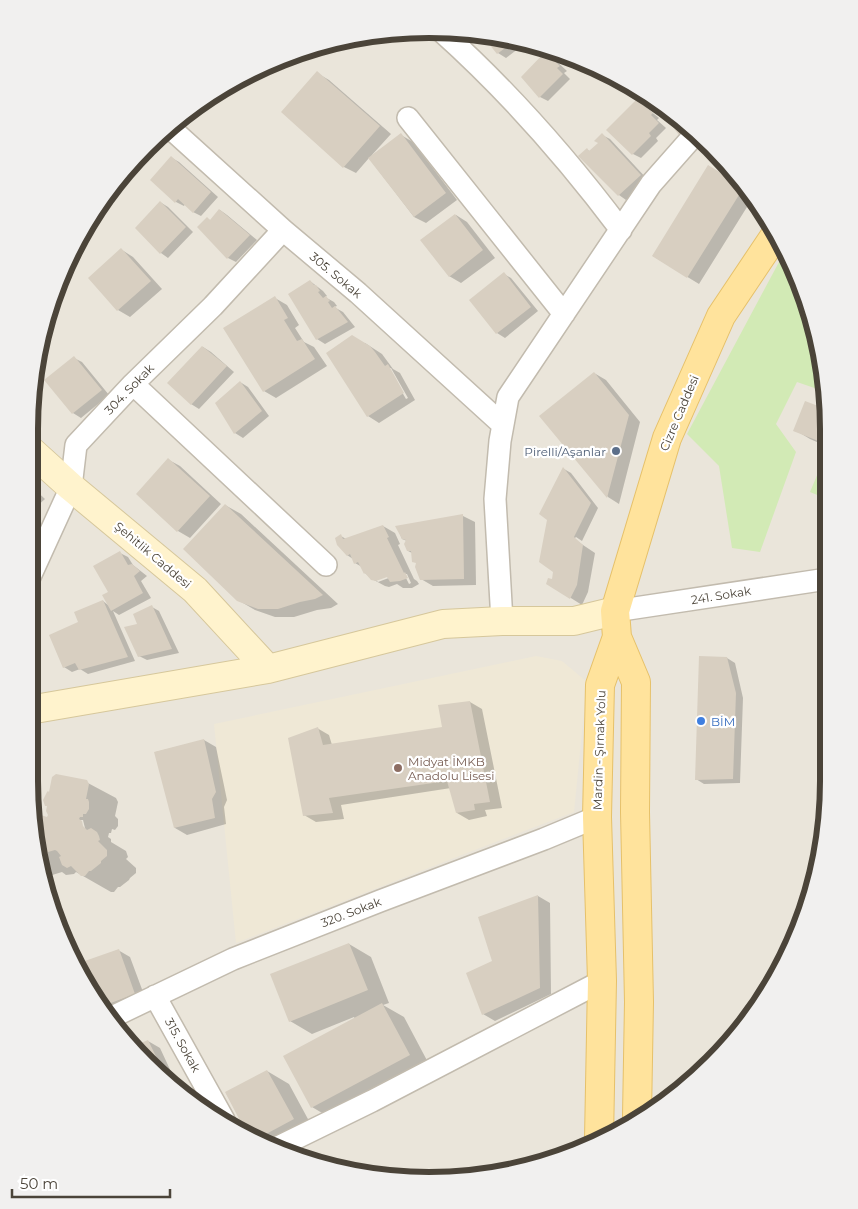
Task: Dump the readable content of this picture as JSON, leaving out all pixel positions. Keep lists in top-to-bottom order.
{
  "streets": {
    "main road": ["Cizre Caddesi", "Mardin - Şırnak Yolu"],
    "street": [
      "305. Sokak",
      "304. Sokak",
      "Şehitlik Caddesi",
      "241. Sokak",
      "320. Sokak",
      "315. Sokak"
    ]
  },
  "crossings": [
    ["305. Sokak", "304. Sokak"],
    ["304. Sokak", "Şehitlik Caddesi"],
    ["Cizre Caddesi", "241. Sokak"],
    ["Cizre Caddesi", "Mardin - Şırnak Yolu"],
    ["241. Sokak", "Mardin - Şırnak Yolu"],
    ["Mardin - Şırnak Yolu", "320. Sokak"],
    ["320. Sokak", "315. Sokak"]
  ],
  "places": ["Pirelli/Aşanlar", "BİM", "Midyat İMKB Anadolu Lisesi"],
  "scale_bar": "50 m"
}
